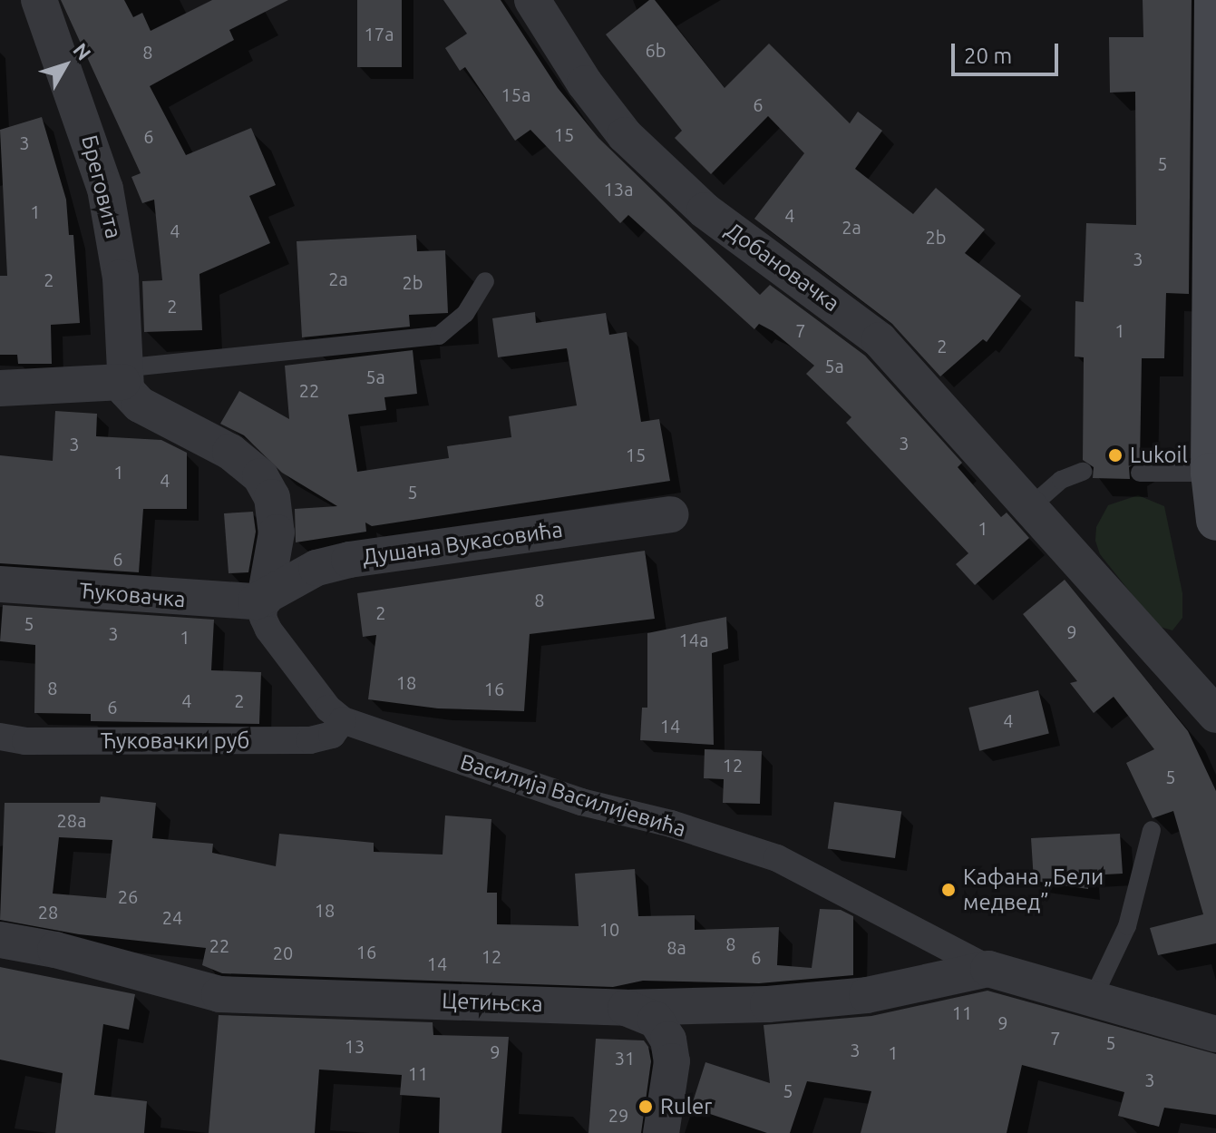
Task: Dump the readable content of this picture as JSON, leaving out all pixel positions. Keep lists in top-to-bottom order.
{
  "streets": {
    "street": [
      "Бреговита",
      "Добановачка",
      "Душана Вукасовића",
      "Ћуковачка",
      "Ћуковачки руб",
      "Василија Василијевића",
      "Цетињска"
    ]
  },
  "crossings": [
    ["Бреговита", "Василија Василијевића"],
    ["Душана Вукасовића", "Ћуковачка"],
    ["Душана Вукасовића", "Василија Василијевића"],
    ["Ћуковачка", "Василија Василијевића"],
    ["Ћуковачки руб", "Василија Василијевића"],
    ["Василија Василијевића", "Цетињска"]
  ],
  "places": ["Lukoil", "Кафана „Бели медвед”", "Ruler"],
  "house_numbers": [
    "17a",
    "6b",
    "8",
    "15a",
    "6",
    "15",
    "6",
    "3",
    "5",
    "13a",
    "1",
    "4",
    "2a",
    "4",
    "2b",
    "3",
    "2a",
    "2",
    "2b",
    "2",
    "7",
    "1",
    "2",
    "5a",
    "5a",
    "22",
    "3",
    "3",
    "15",
    "1",
    "4",
    "5",
    "1",
    "6",
    "8",
    "2",
    "5",
    "9",
    "3",
    "1",
    "14a",
    "18",
    "8",
    "16",
    "4",
    "2",
    "6",
    "4",
    "14",
    "12",
    "5",
    "28a",
    "26",
    "18",
    "28",
    "24",
    "10",
    "8",
    "22",
    "8a",
    "16",
    "20",
    "12",
    "6",
    "14",
    "11",
    "9",
    "7",
    "5",
    "13",
    "3",
    "9",
    "1",
    "31",
    "11",
    "3",
    "5",
    "29"
  ],
  "scale_bar": "20 m",
  "north": "top right"
}
